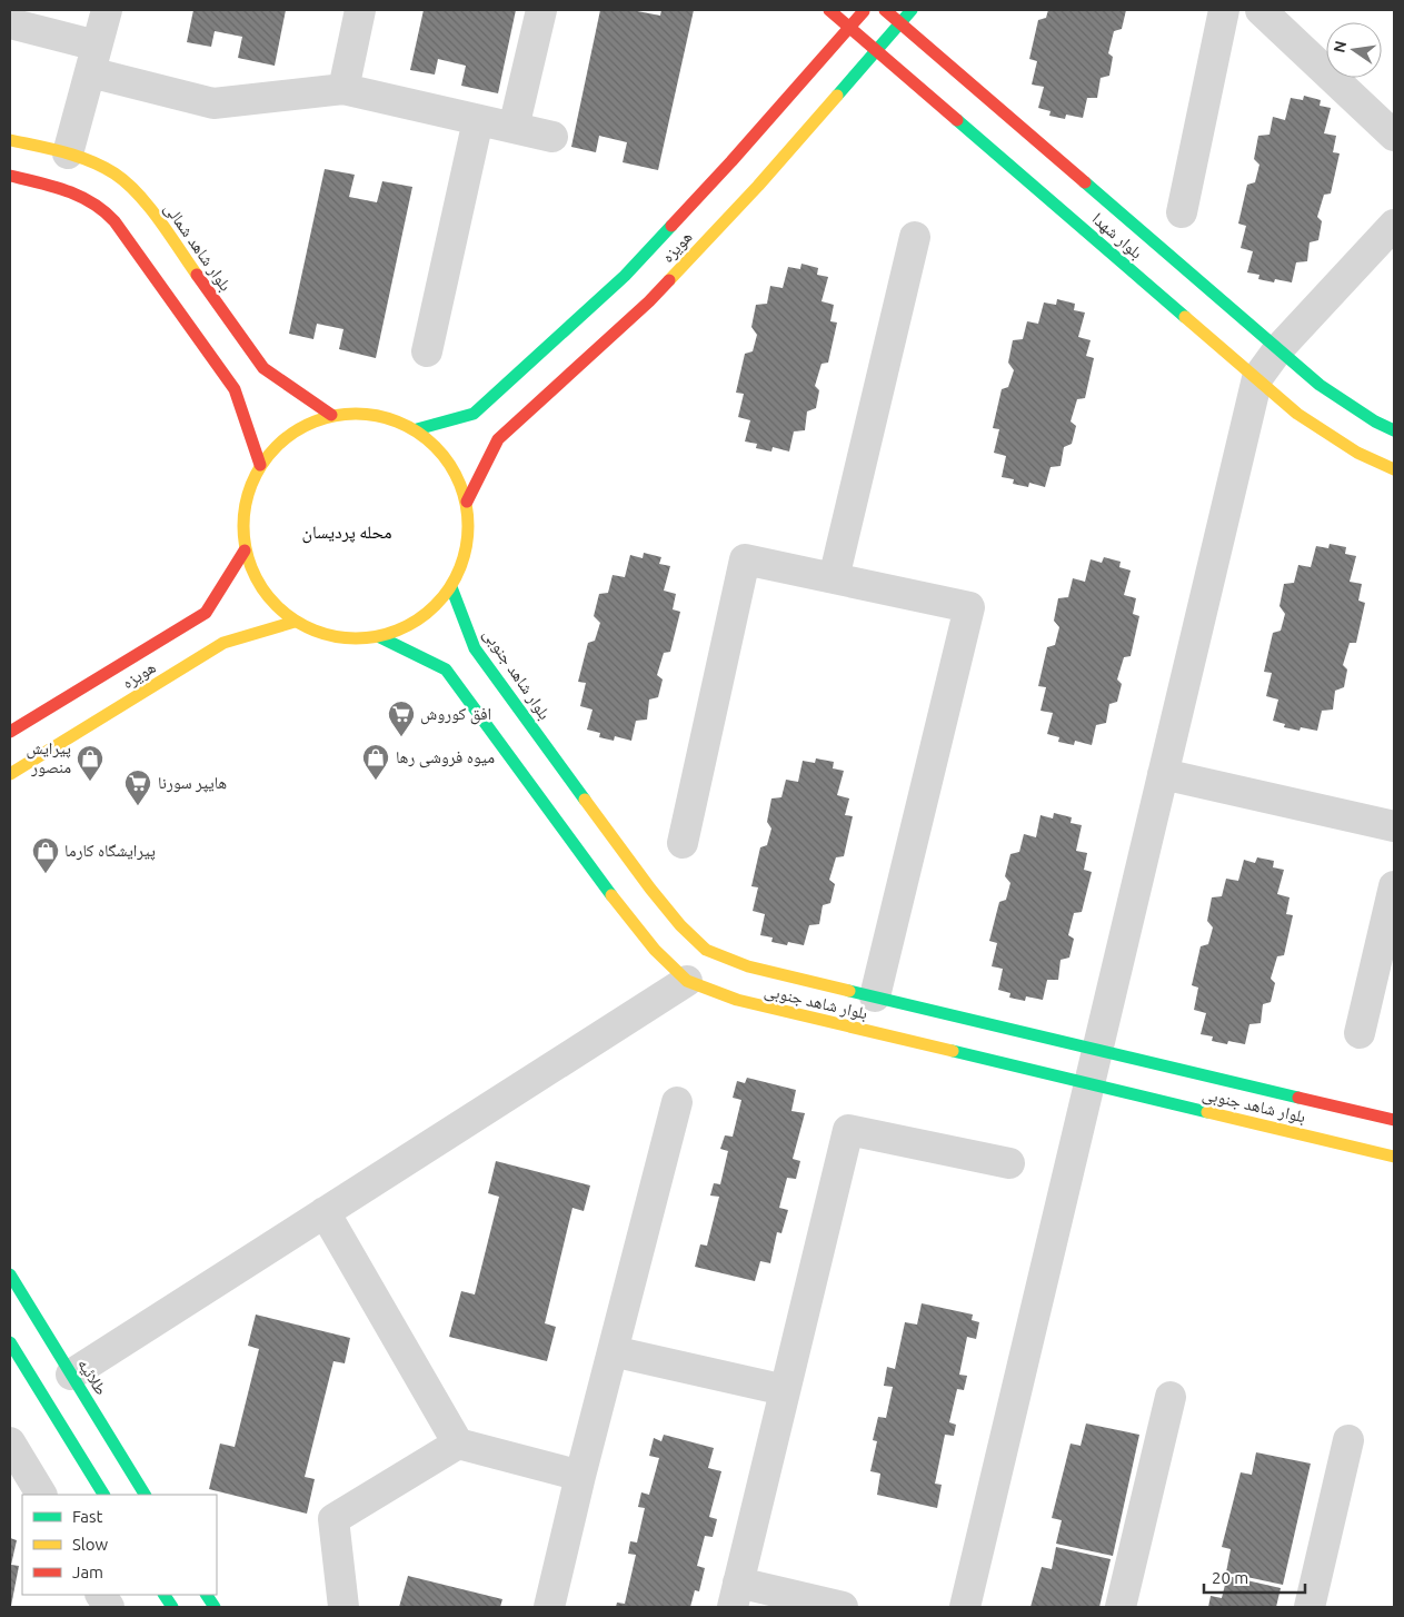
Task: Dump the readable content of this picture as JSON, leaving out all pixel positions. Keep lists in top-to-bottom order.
{
  "streets": {
    "street": [
      "بلوار شهدا",
      "بلوار شاهد شمالی",
      "هویزه",
      "بلوار شاهد جنوبی",
      "طلائیه"
    ]
  },
  "crossings": [
    ["بلوار شهدا", "هویزه"]
  ],
  "districts": ["محله پردیسان"],
  "places": {
    "supermarket": ["افق کوروش", "هایپر سورنا"],
    "shop": ["میوه فروشی رها", "پیرایش منصور", "پیرایشگاه کارما"]
  },
  "legend": ["Fast", "Slow", "Jam"],
  "scale_bar": "20 m",
  "north": "left"
}
